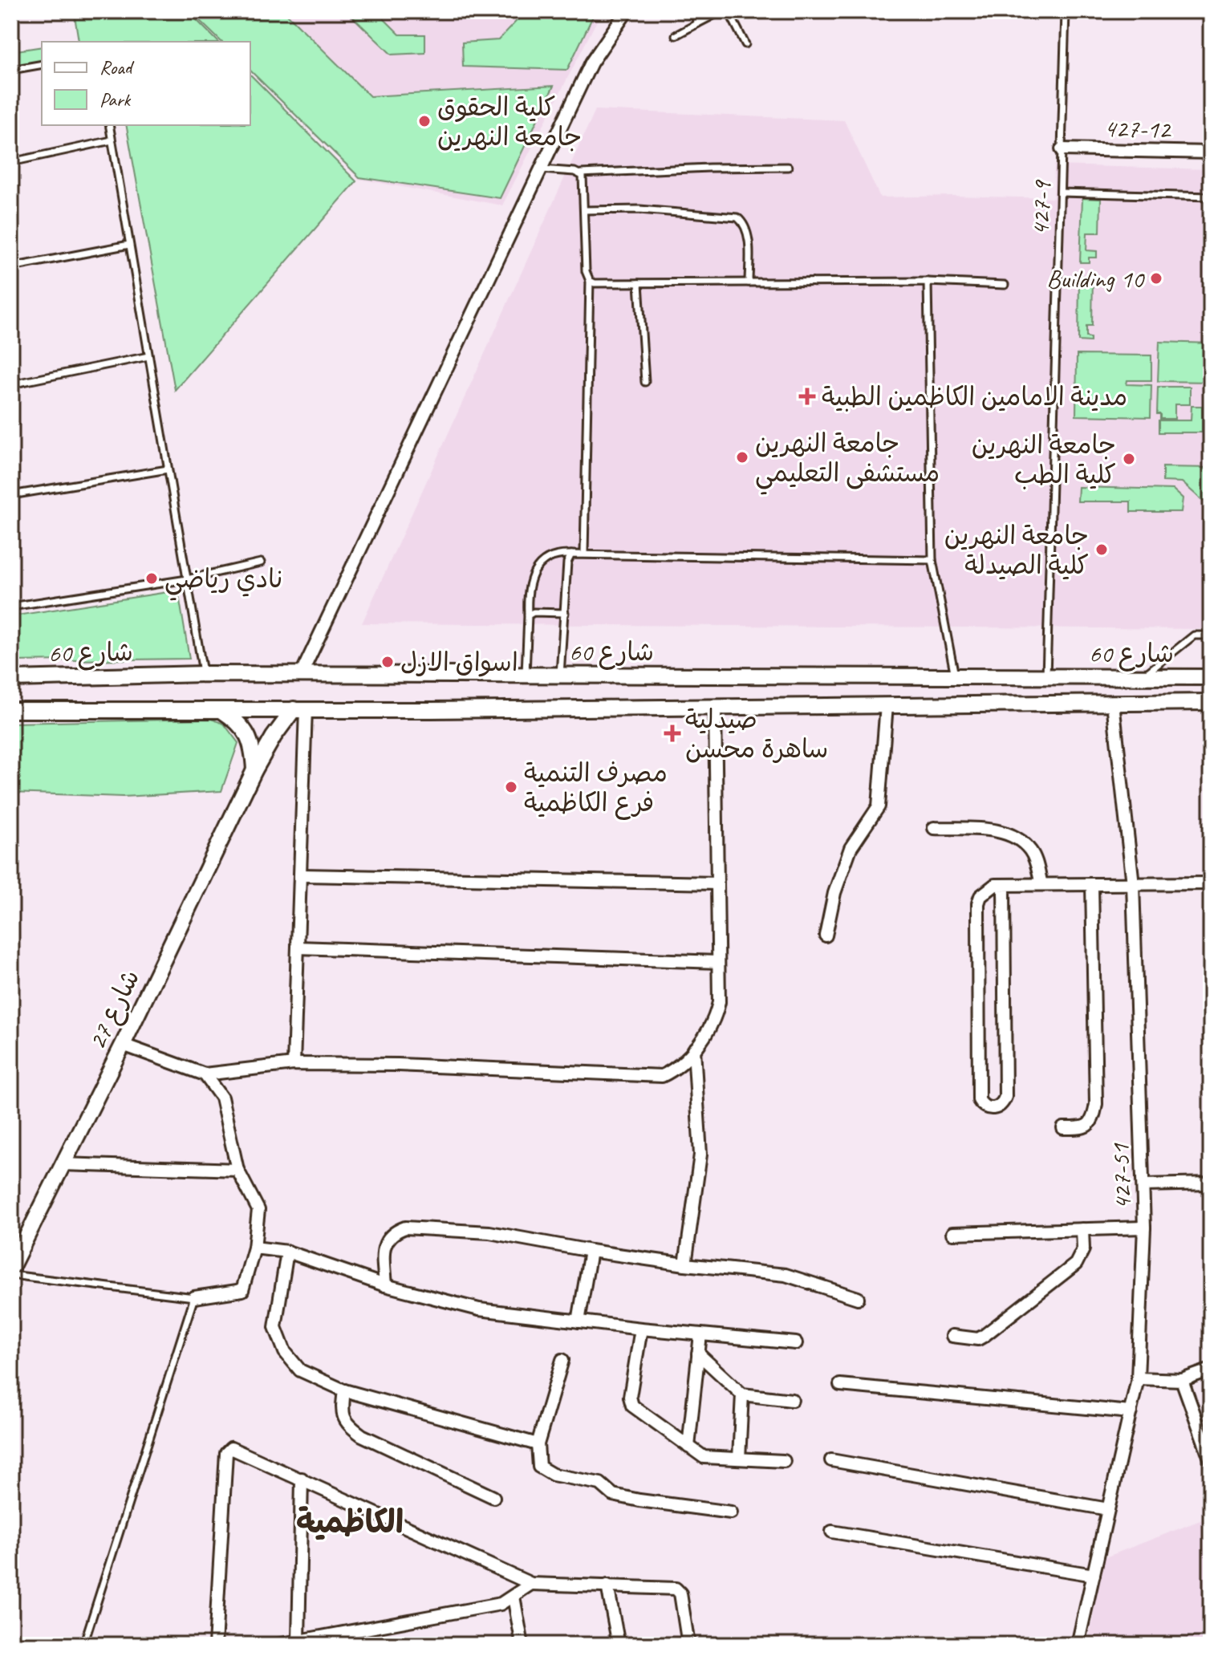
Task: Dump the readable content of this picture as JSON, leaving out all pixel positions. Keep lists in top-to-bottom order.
{
  "streets": {
    "street": [
      "427-12",
      "شارع 60",
      "شارع 27",
      "427-51"
    ],
    "lane": ["427-9"]
  },
  "crossings": [
    ["427-12", "427-9"],
    ["427-9", "شارع 60"],
    ["شارع 60", "شارع 27"],
    ["شارع 60", "427-51"]
  ],
  "districts": ["الكاظمية"],
  "places": {
    "other": [
      "كلية الحقوق جامعة النهرين",
      "Building 10",
      "جامعة النهرين مستشفى التعليمي",
      "جامعة النهرين كلية الطب",
      "جامعة النهرين كلية الصيدلة",
      "نادي رياضي",
      "اسواق الازل",
      "مصرف التنمية فرع الكاظمية"
    ],
    "health": ["مدينة الامامين الكاظمين الطبية", "صيدلية ساهرة محسن"]
  },
  "legend": ["Road", "Park"]
}
